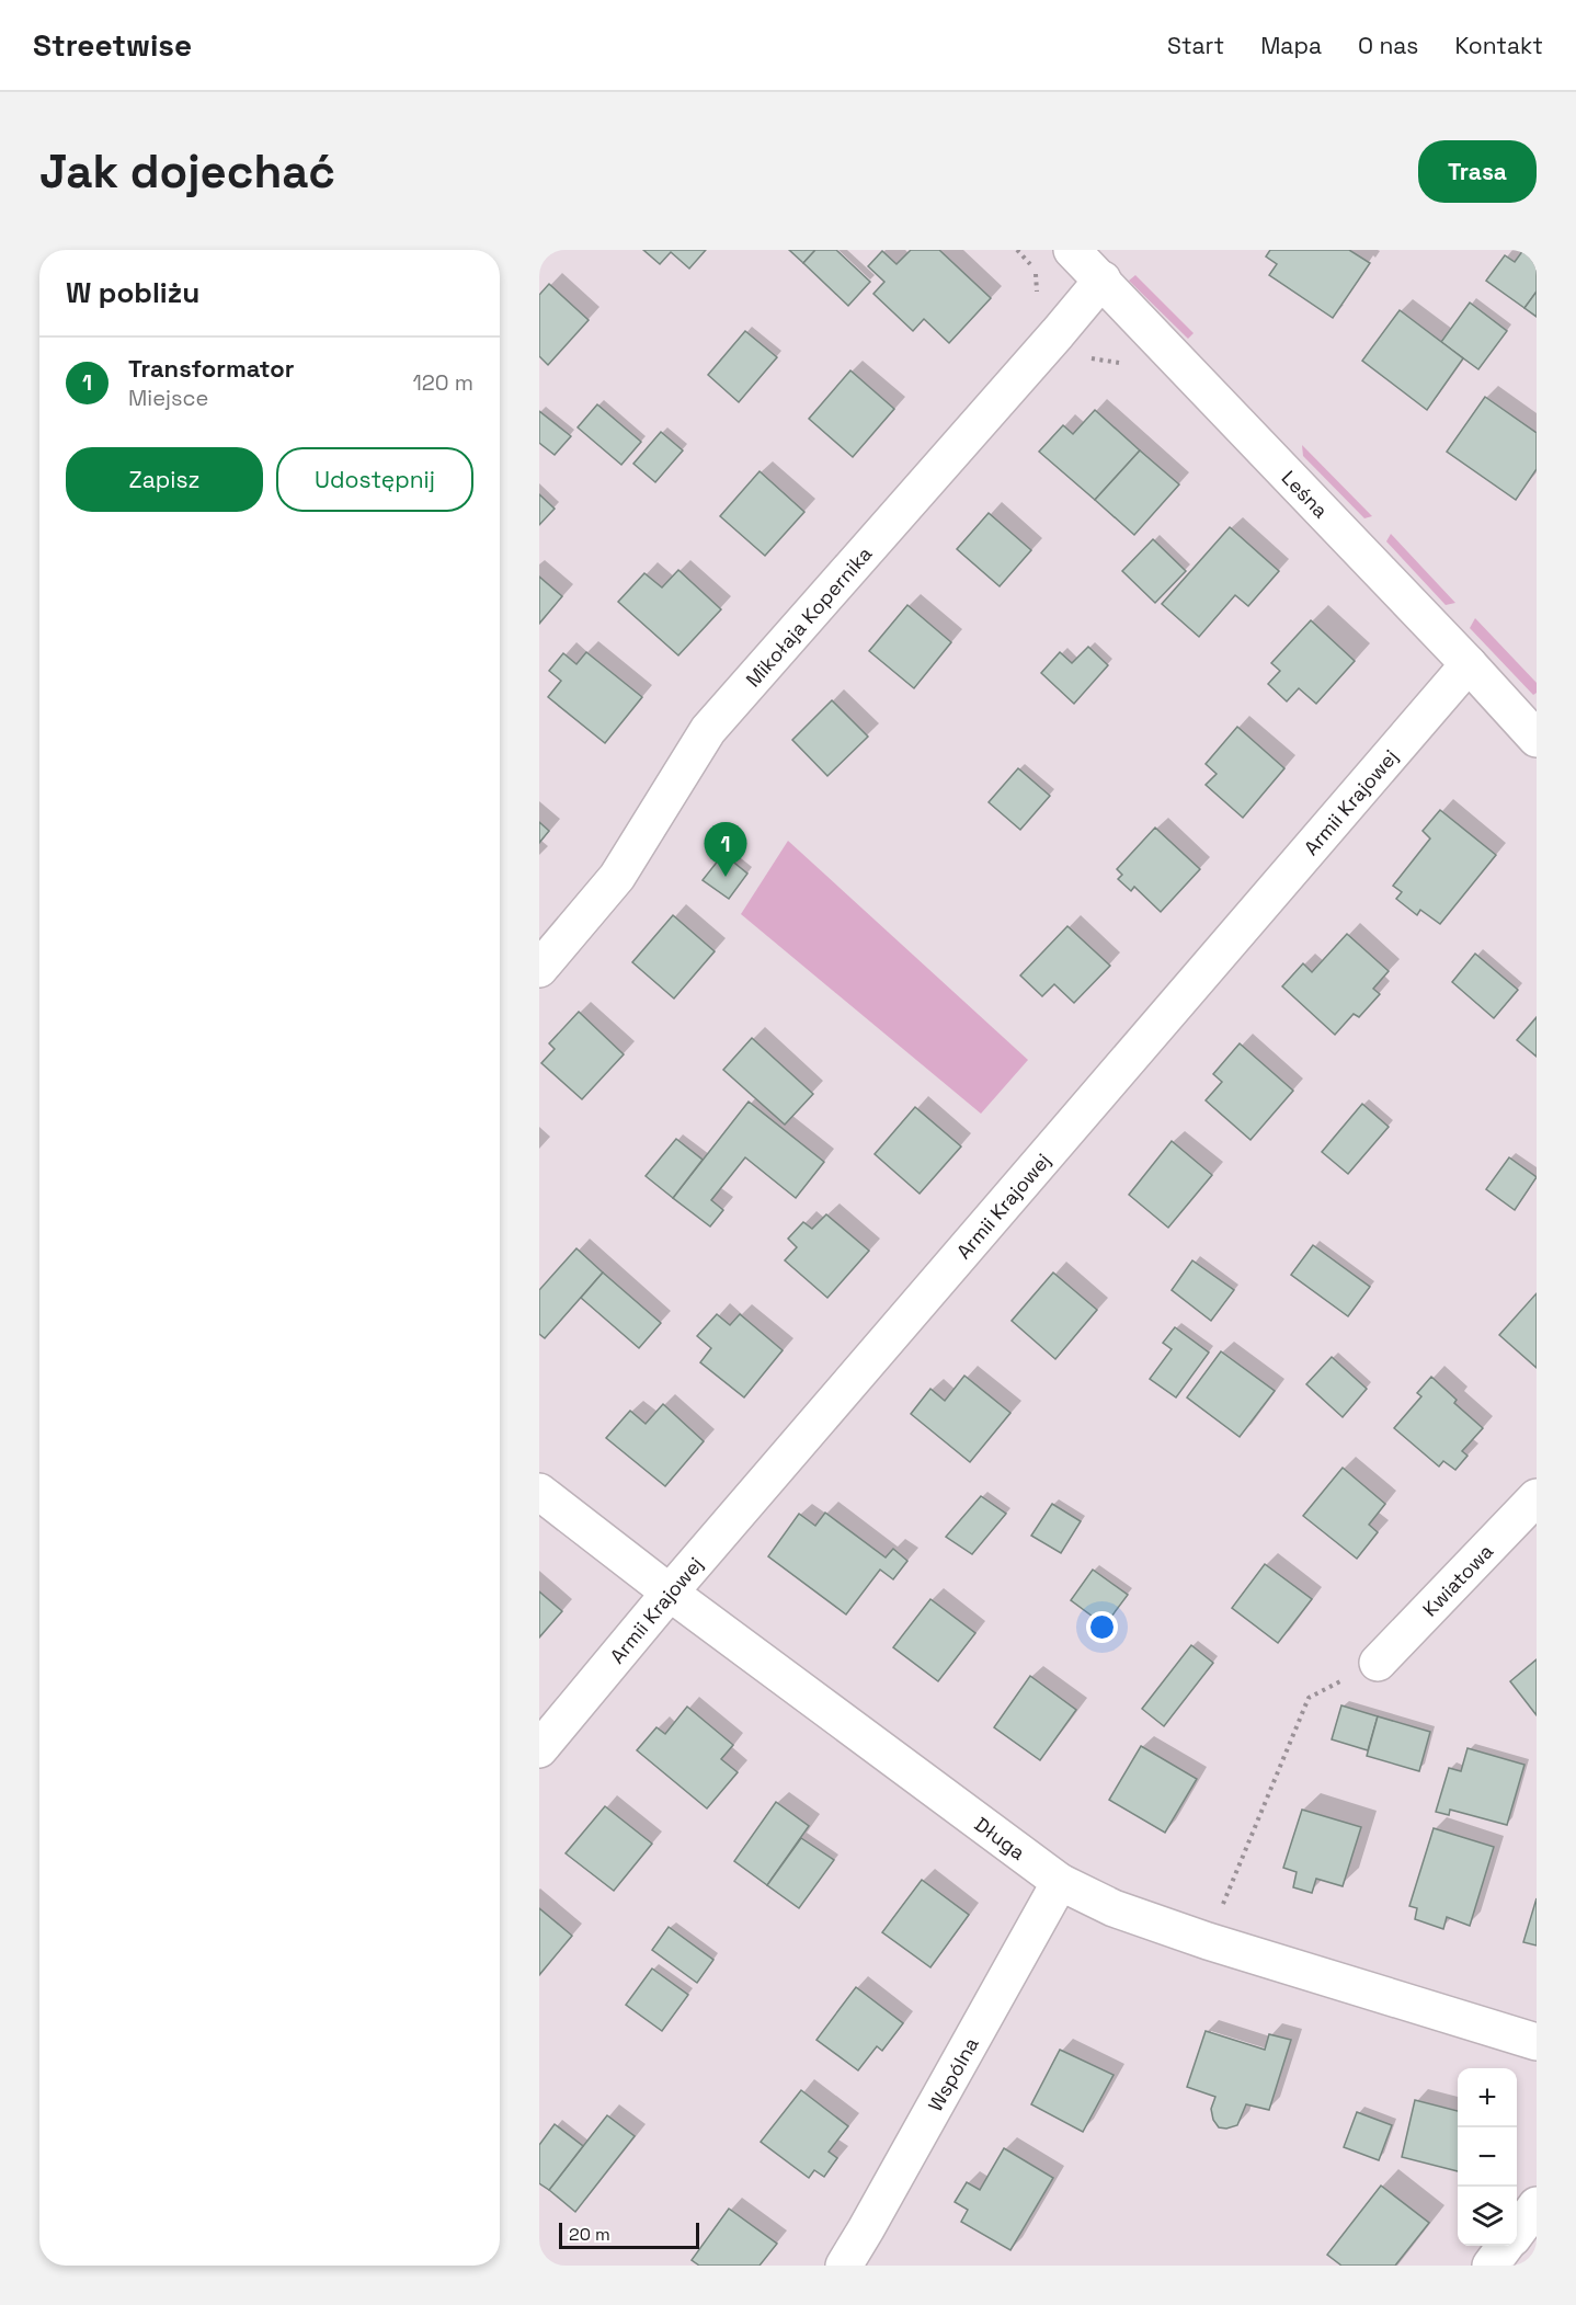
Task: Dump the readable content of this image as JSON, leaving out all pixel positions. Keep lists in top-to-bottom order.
{
  "streets": {
    "street": [
      "Leśna",
      "Mikołaja Kopernika",
      "Armii Krajowej",
      "Kwiatowa",
      "Długa",
      "Wspólna"
    ]
  },
  "crossings": [
    ["Leśna", "Mikołaja Kopernika"],
    ["Leśna", "Armii Krajowej"],
    ["Armii Krajowej", "Długa"],
    ["Długa", "Wspólna"]
  ],
  "scale_bar": "20 m",
  "page": {
    "header": "Streetwise",
    "nav": [
      "Start",
      "Mapa",
      "O nas",
      "Kontakt"
    ],
    "buttons": [
      "Trasa",
      ["Zapisz", "Udostępnij"]
    ],
    "title": "Jak dojechać",
    "heading": "W pobliżu",
    "list": [
      {
        "mark": "1",
        "name": "Transformator",
        "note": "Miejsce",
        "value": "120 m"
      }
    ],
    "pins": "1",
    "map_buttons": ["+", "−"],
    "scale": "20 m"
  }
}
